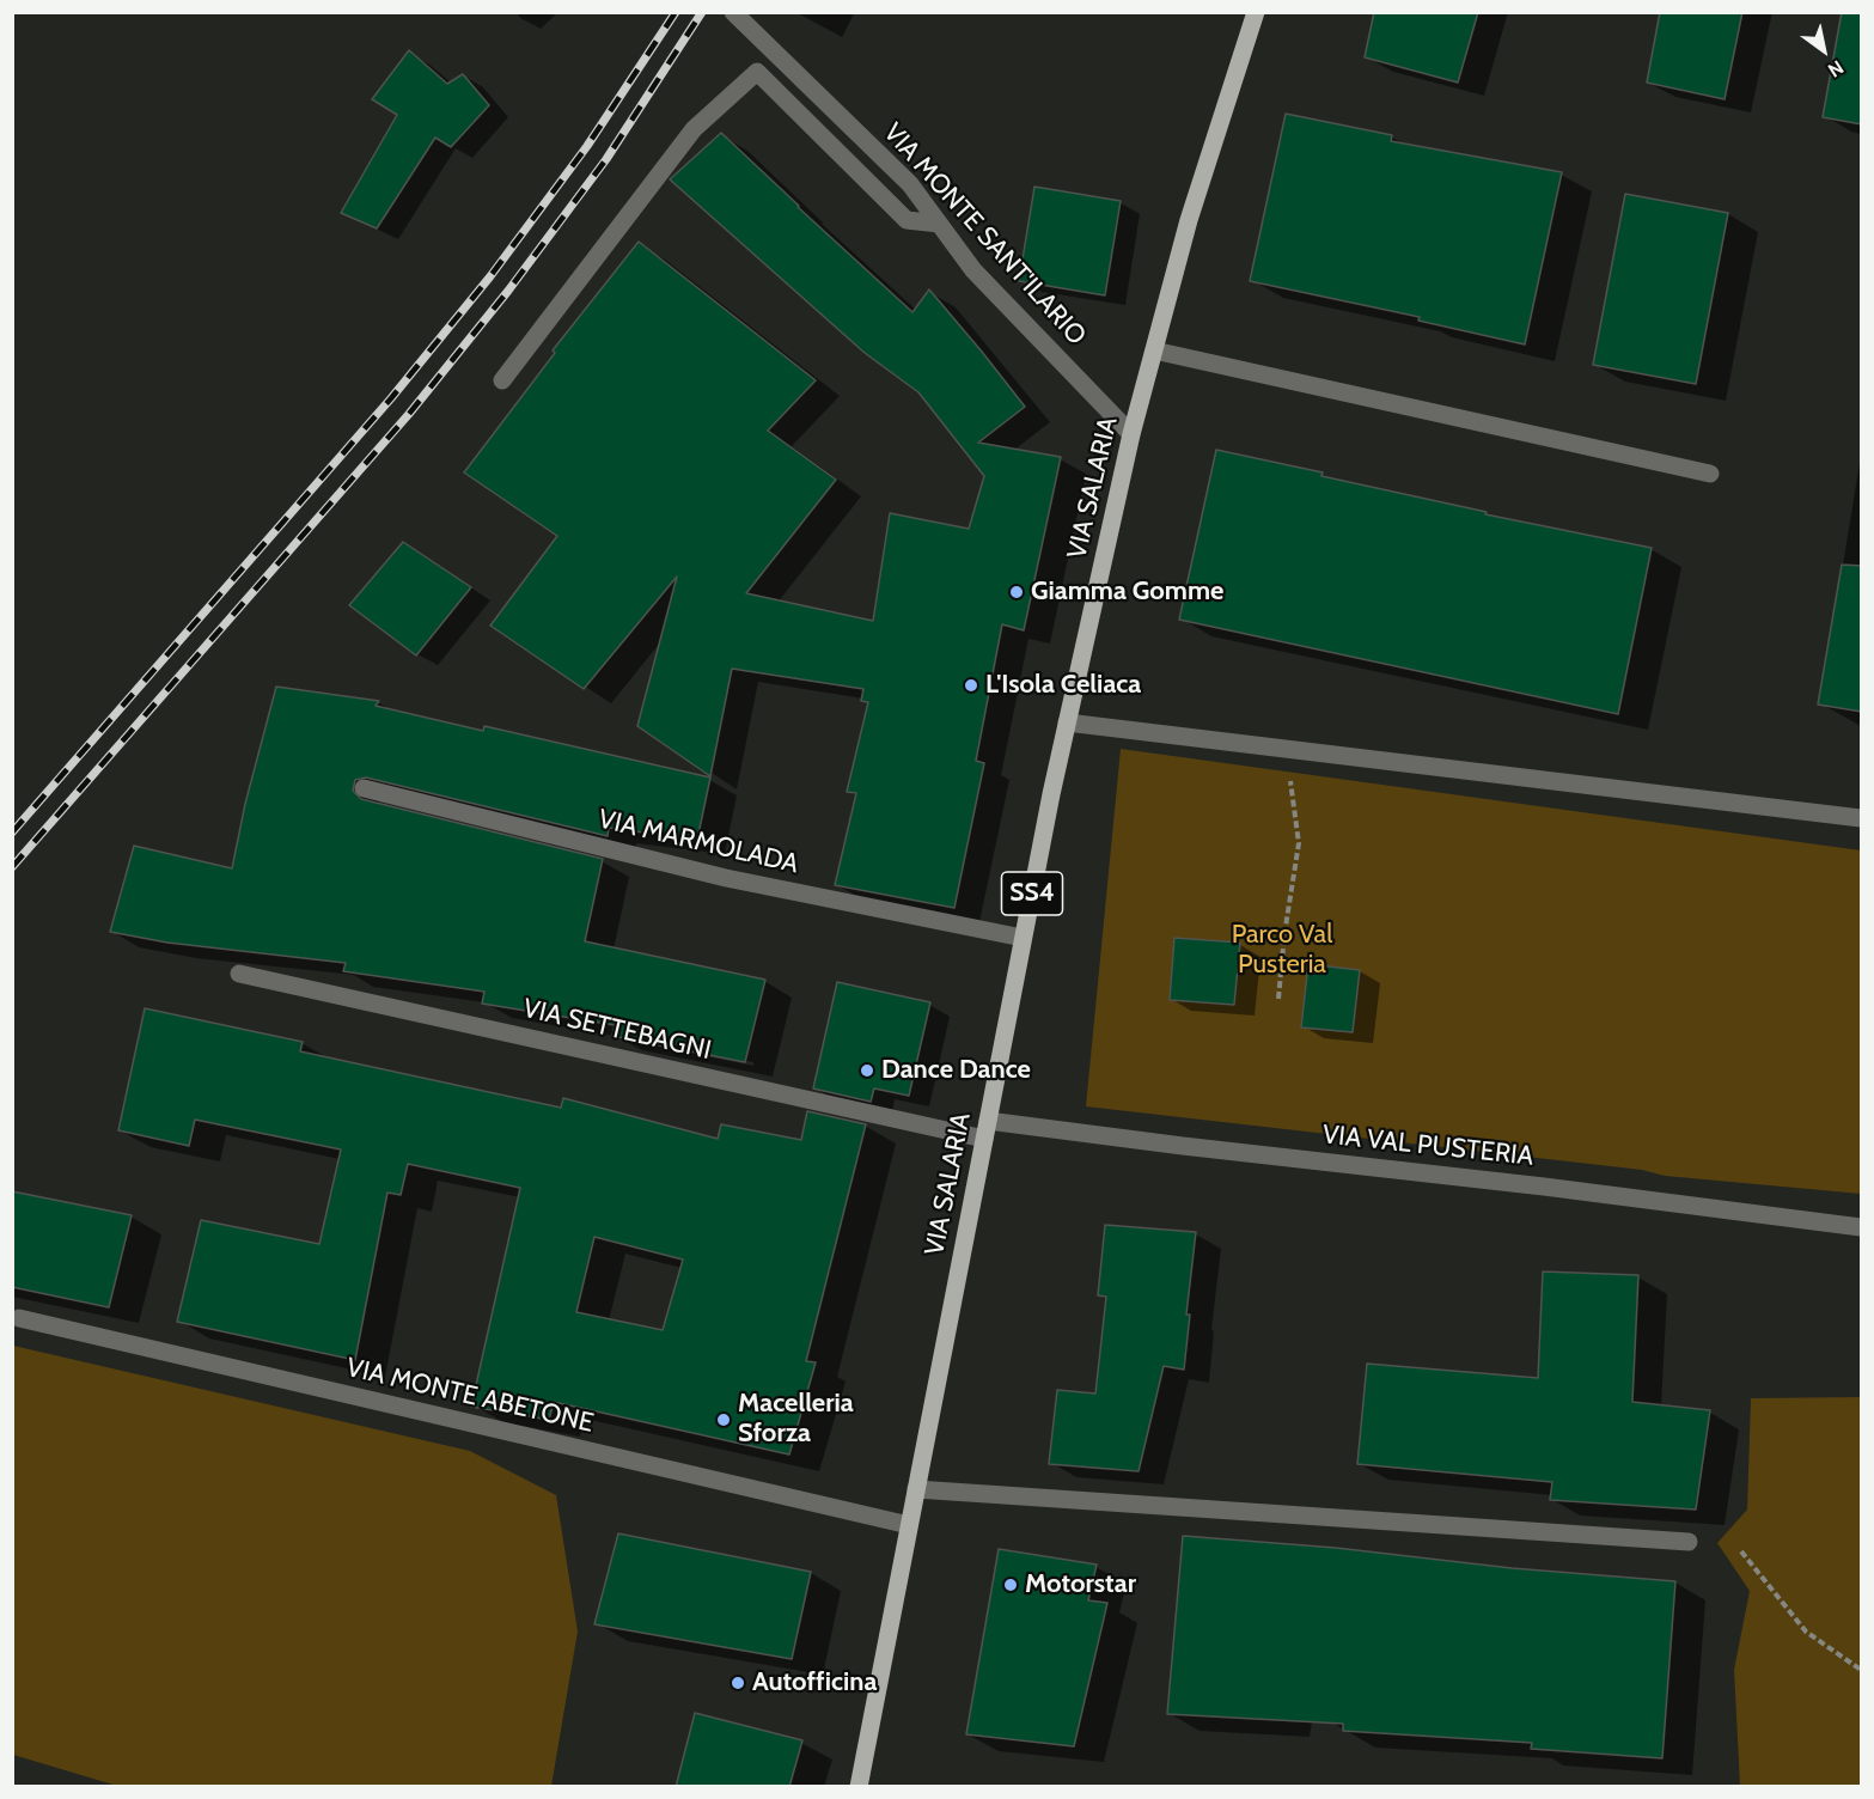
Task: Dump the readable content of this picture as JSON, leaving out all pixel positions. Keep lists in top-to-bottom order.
{
  "streets": {
    "main road": ["VIA SALARIA", "SS4"],
    "street": [
      "VIA MONTE SANT'ILARIO",
      "VIA MARMOLADA",
      "VIA SETTEBAGNI",
      "VIA VAL PUSTERIA",
      "VIA MONTE ABETONE"
    ]
  },
  "crossings": [
    ["VIA MONTE SANT'ILARIO", "VIA SALARIA"],
    ["VIA SALARIA", "VIA MARMOLADA"],
    ["VIA SALARIA", "VIA SETTEBAGNI"],
    ["VIA SALARIA", "VIA VAL PUSTERIA"],
    ["VIA SALARIA", "VIA MONTE ABETONE"]
  ],
  "parks": ["Parco Val Pusteria"],
  "places": [
    "Giamma Gomme",
    "L'Isola Celiaca",
    "Dance Dance",
    "Macelleria Sforza",
    "Motorstar",
    "Autofficina"
  ],
  "north": "bottom right"
}
